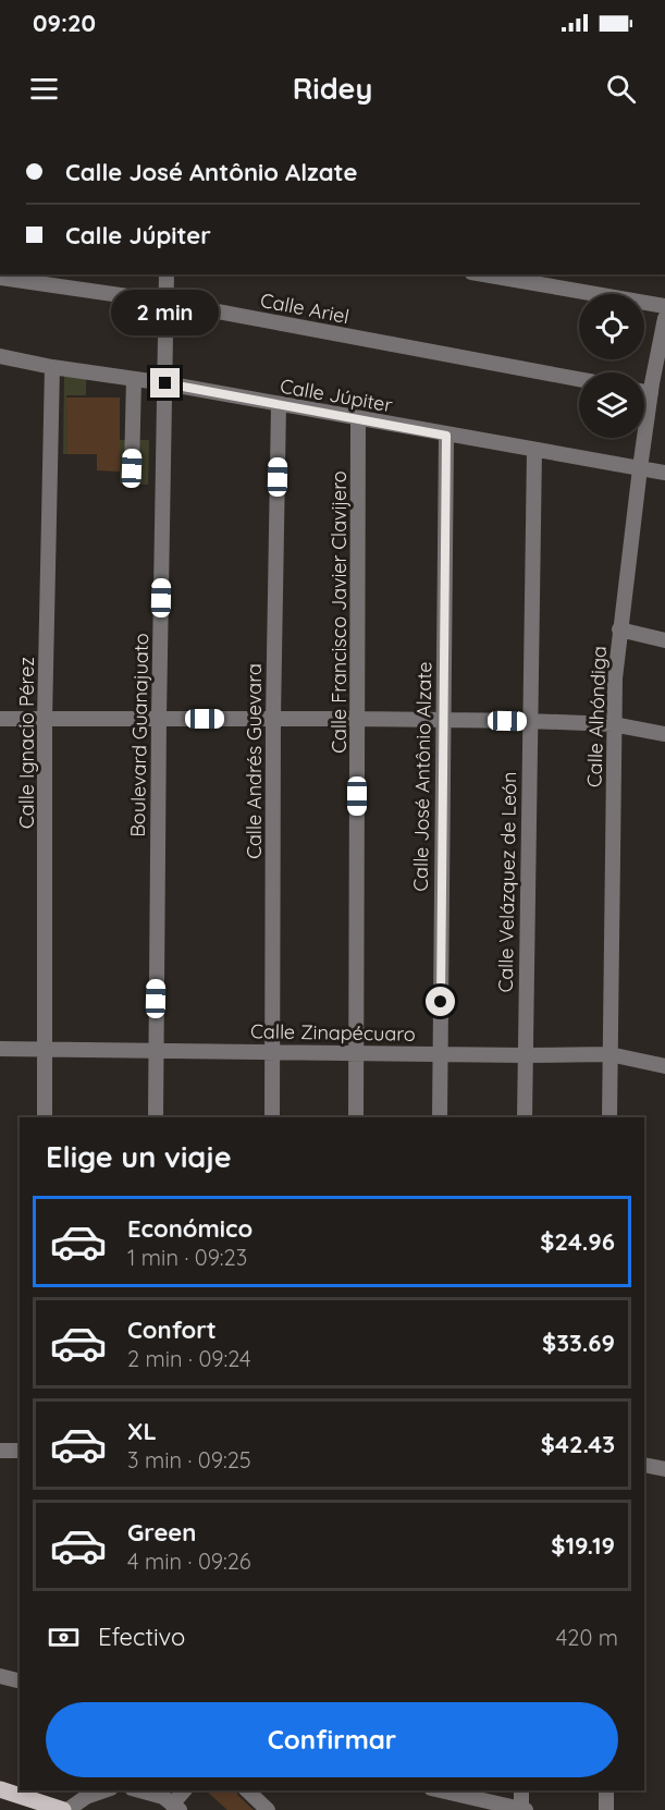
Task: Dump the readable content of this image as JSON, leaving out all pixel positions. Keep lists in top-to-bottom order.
{
  "streets": {
    "street": [
      "Calle Ariel",
      "Calle Júpiter",
      "Calle Francisco Javier Clavijero",
      "Calle Alhóndiga",
      "Boulevard Guanajuato",
      "Calle Ignacio Pérez",
      "Calle Andrés Guevara",
      "Calle José Antônio Alzate",
      "Calle Velázquez de León",
      "Calle Zinapécuaro"
    ]
  },
  "crossings": [
    ["Calle Ariel", "Boulevard Guanajuato"],
    ["Calle Júpiter", "Calle Francisco Javier Clavijero"],
    ["Calle Júpiter", "Calle Alhóndiga"],
    ["Calle Júpiter", "Boulevard Guanajuato"],
    ["Calle Júpiter", "Calle Ignacio Pérez"],
    ["Calle Júpiter", "Calle Andrés Guevara"],
    ["Calle Júpiter", "Calle José Antônio Alzate"],
    ["Calle Júpiter", "Calle Velázquez de León"],
    ["Calle Francisco Javier Clavijero", "Calle Zinapécuaro"],
    ["Calle Alhóndiga", "Calle Zinapécuaro"],
    ["Boulevard Guanajuato", "Calle Zinapécuaro"],
    ["Calle Ignacio Pérez", "Calle Zinapécuaro"],
    ["Calle Andrés Guevara", "Calle Zinapécuaro"],
    ["Calle José Antônio Alzate", "Calle Zinapécuaro"],
    ["Calle Velázquez de León", "Calle Zinapécuaro"]
  ],
  "page": {
    "status": "09:20",
    "header": "Ridey",
    "banner": ["Calle José Antônio Alzate", "Calle Júpiter"],
    "bubble": "2 min",
    "heading": "Elige un viaje",
    "list": [
      {
        "name": "Económico",
        "note": "1 min · 09:23",
        "value": "$24.96"
      },
      {
        "name": "Confort",
        "note": "2 min · 09:24",
        "value": "$33.69"
      },
      {
        "name": "XL",
        "note": "3 min · 09:25",
        "value": "$42.43"
      },
      {
        "name": "Green",
        "note": "4 min · 09:26",
        "value": "$19.19"
      }
    ],
    "pay": ["Efectivo", "420 m"],
    "buttons": "Confirmar"
  }
}
